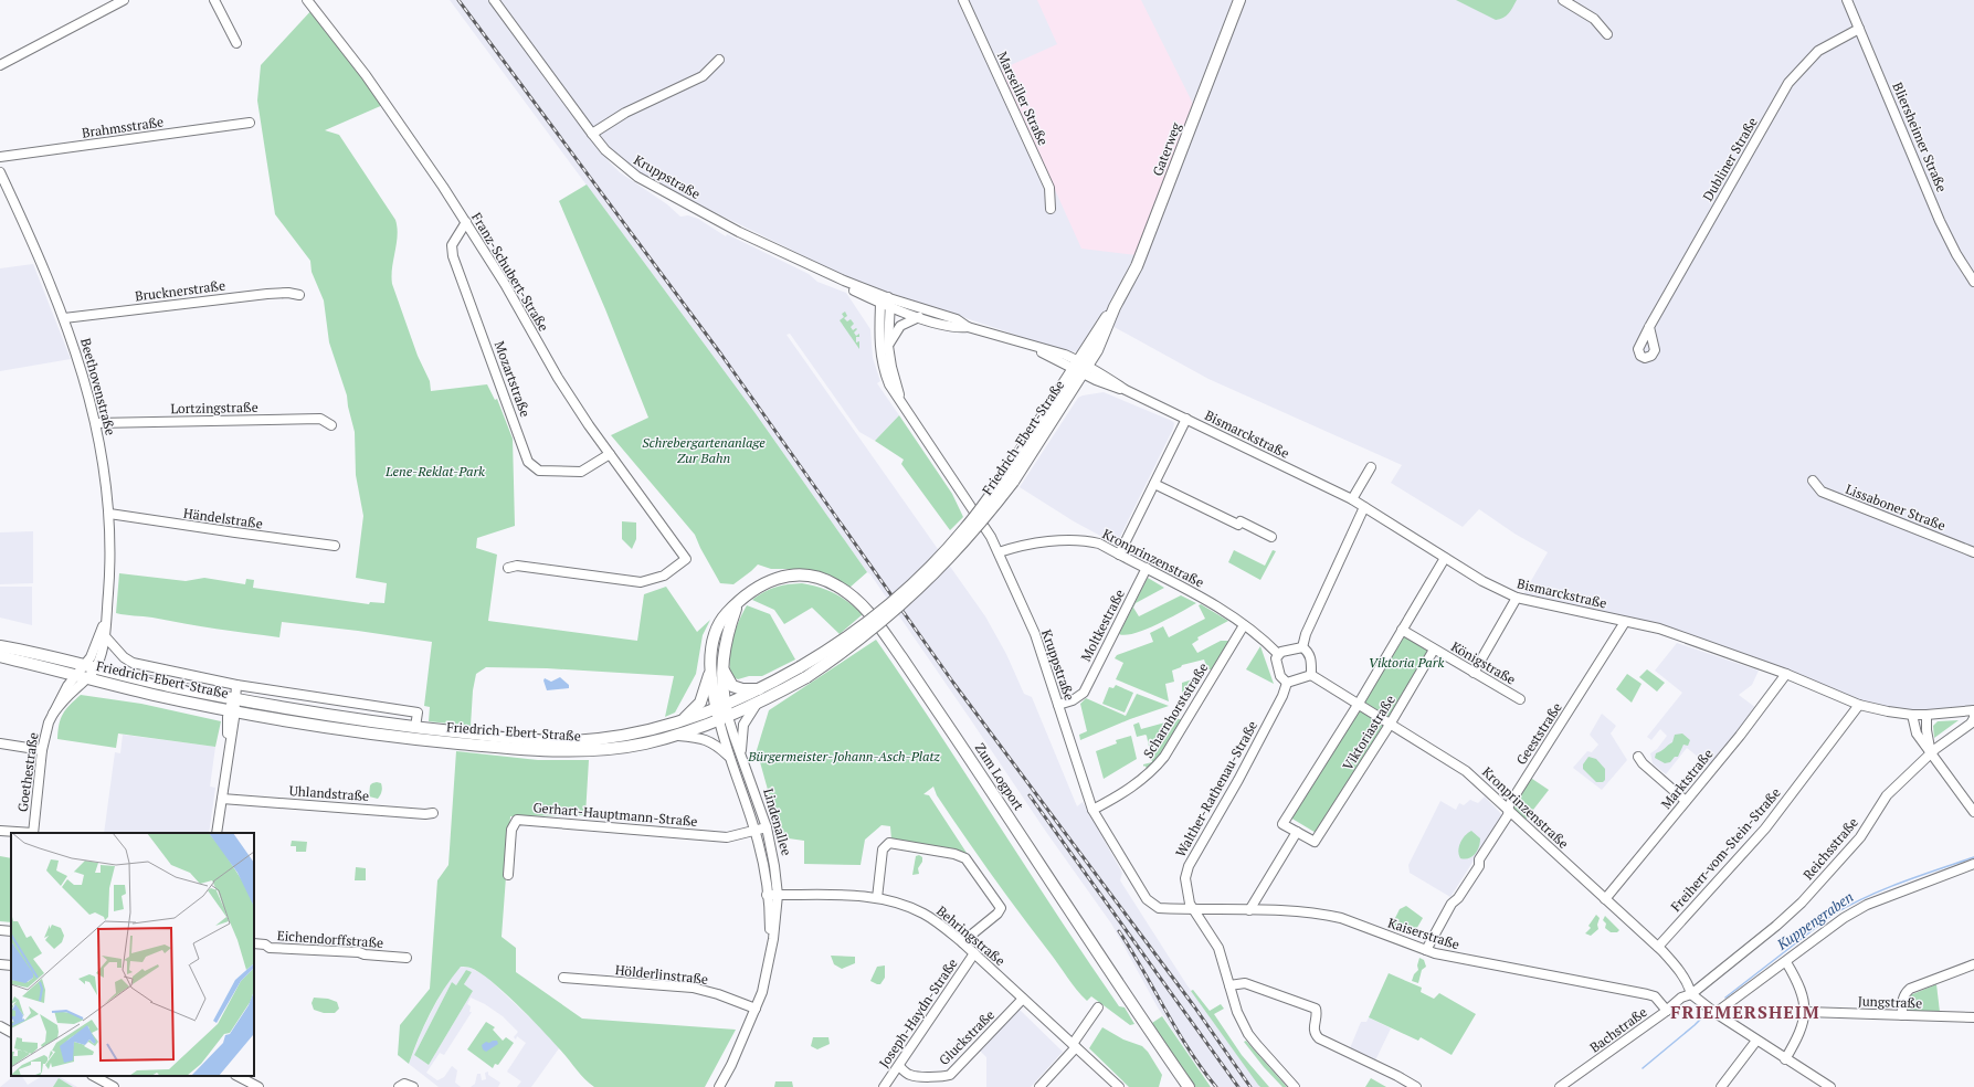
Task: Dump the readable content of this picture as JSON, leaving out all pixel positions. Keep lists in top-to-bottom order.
{
  "streets": {
    "main road": ["Gaterweg", "Friedrich-Ebert-Straße", "Zum Logport"],
    "street": [
      "Marseiller Straße",
      "Brahmsstraße",
      "Bliersheimer Straße",
      "Dubliner Straße",
      "Kruppstraße",
      "Franz-Schubert-Straße",
      "Brucknerstraße",
      "Mozartstraße",
      "Beethovenstraße",
      "Lortzingstraße",
      "Bismarckstraße",
      "Lissaboner Straße",
      "Händelstraße",
      "Kronprinzenstraße",
      "Moltkestraße",
      "Königstraße",
      "Scharnhorststraße",
      "Viktoriastraße",
      "Geeststraße",
      "Goethestraße",
      "Marktstraße",
      "Walther-Rathenau-Straße",
      "Uhlandstraße",
      "Gerhart-Hauptmann-Straße",
      "Lindenallee",
      "Reichsstraße",
      "Freiherr-vom-Stein-Straße",
      "Kaiserstraße",
      "Behringstraße",
      "Eichendorffstraße",
      "Hölderlinstraße",
      "Jungstraße",
      "Joseph-Haydn-Straße",
      "Bachstraße",
      "Gluckstraße"
    ]
  },
  "crossings": [
    ["Bliersheimer Straße", "Dubliner Straße"],
    ["Gaterweg", "Bismarckstraße"],
    ["Gaterweg", "Friedrich-Ebert-Straße"],
    ["Kruppstraße", "Bismarckstraße"],
    ["Kruppstraße", "Kronprinzenstraße"],
    ["Kruppstraße", "Moltkestraße"],
    ["Kruppstraße", "Scharnhorststraße"],
    ["Kruppstraße", "Walther-Rathenau-Straße"],
    ["Kruppstraße", "Kaiserstraße"],
    ["Franz-Schubert-Straße", "Mozartstraße"],
    ["Brucknerstraße", "Beethovenstraße"],
    ["Beethovenstraße", "Lortzingstraße"],
    ["Beethovenstraße", "Friedrich-Ebert-Straße"],
    ["Beethovenstraße", "Händelstraße"],
    ["Beethovenstraße", "Goethestraße"],
    ["Bismarckstraße", "Friedrich-Ebert-Straße"],
    ["Bismarckstraße", "Viktoriastraße"],
    ["Bismarckstraße", "Geeststraße"],
    ["Bismarckstraße", "Marktstraße"],
    ["Bismarckstraße", "Reichsstraße"],
    ["Bismarckstraße", "Freiherr-vom-Stein-Straße"],
    ["Friedrich-Ebert-Straße", "Goethestraße"],
    ["Friedrich-Ebert-Straße", "Zum Logport"],
    ["Friedrich-Ebert-Straße", "Lindenallee"],
    ["Kronprinzenstraße", "Moltkestraße"],
    ["Kronprinzenstraße", "Scharnhorststraße"],
    ["Kronprinzenstraße", "Viktoriastraße"],
    ["Kronprinzenstraße", "Geeststraße"],
    ["Kronprinzenstraße", "Marktstraße"],
    ["Kronprinzenstraße", "Walther-Rathenau-Straße"],
    ["Kronprinzenstraße", "Reichsstraße"],
    ["Kronprinzenstraße", "Freiherr-vom-Stein-Straße"],
    ["Kronprinzenstraße", "Bachstraße"],
    ["Königstraße", "Viktoriastraße"],
    ["Geeststraße", "Kaiserstraße"],
    ["Zum Logport", "Lindenallee"],
    ["Walther-Rathenau-Straße", "Kaiserstraße"],
    ["Gerhart-Hauptmann-Straße", "Lindenallee"],
    ["Lindenallee", "Behringstraße"],
    ["Lindenallee", "Hölderlinstraße"],
    ["Reichsstraße", "Bachstraße"],
    ["Kaiserstraße", "Bachstraße"],
    ["Behringstraße", "Joseph-Haydn-Straße"],
    ["Behringstraße", "Gluckstraße"],
    ["Joseph-Haydn-Straße", "Gluckstraße"]
  ],
  "districts": ["FRIEMERSHEIM"],
  "water": ["Kuppengraben"],
  "parks": [
    "Schrebergartenanlage Zur Bahn",
    "Lene-Reklat-Park",
    "Viktoria Park",
    "Bürgermeister-Johann-Asch-Platz"
  ]
}
